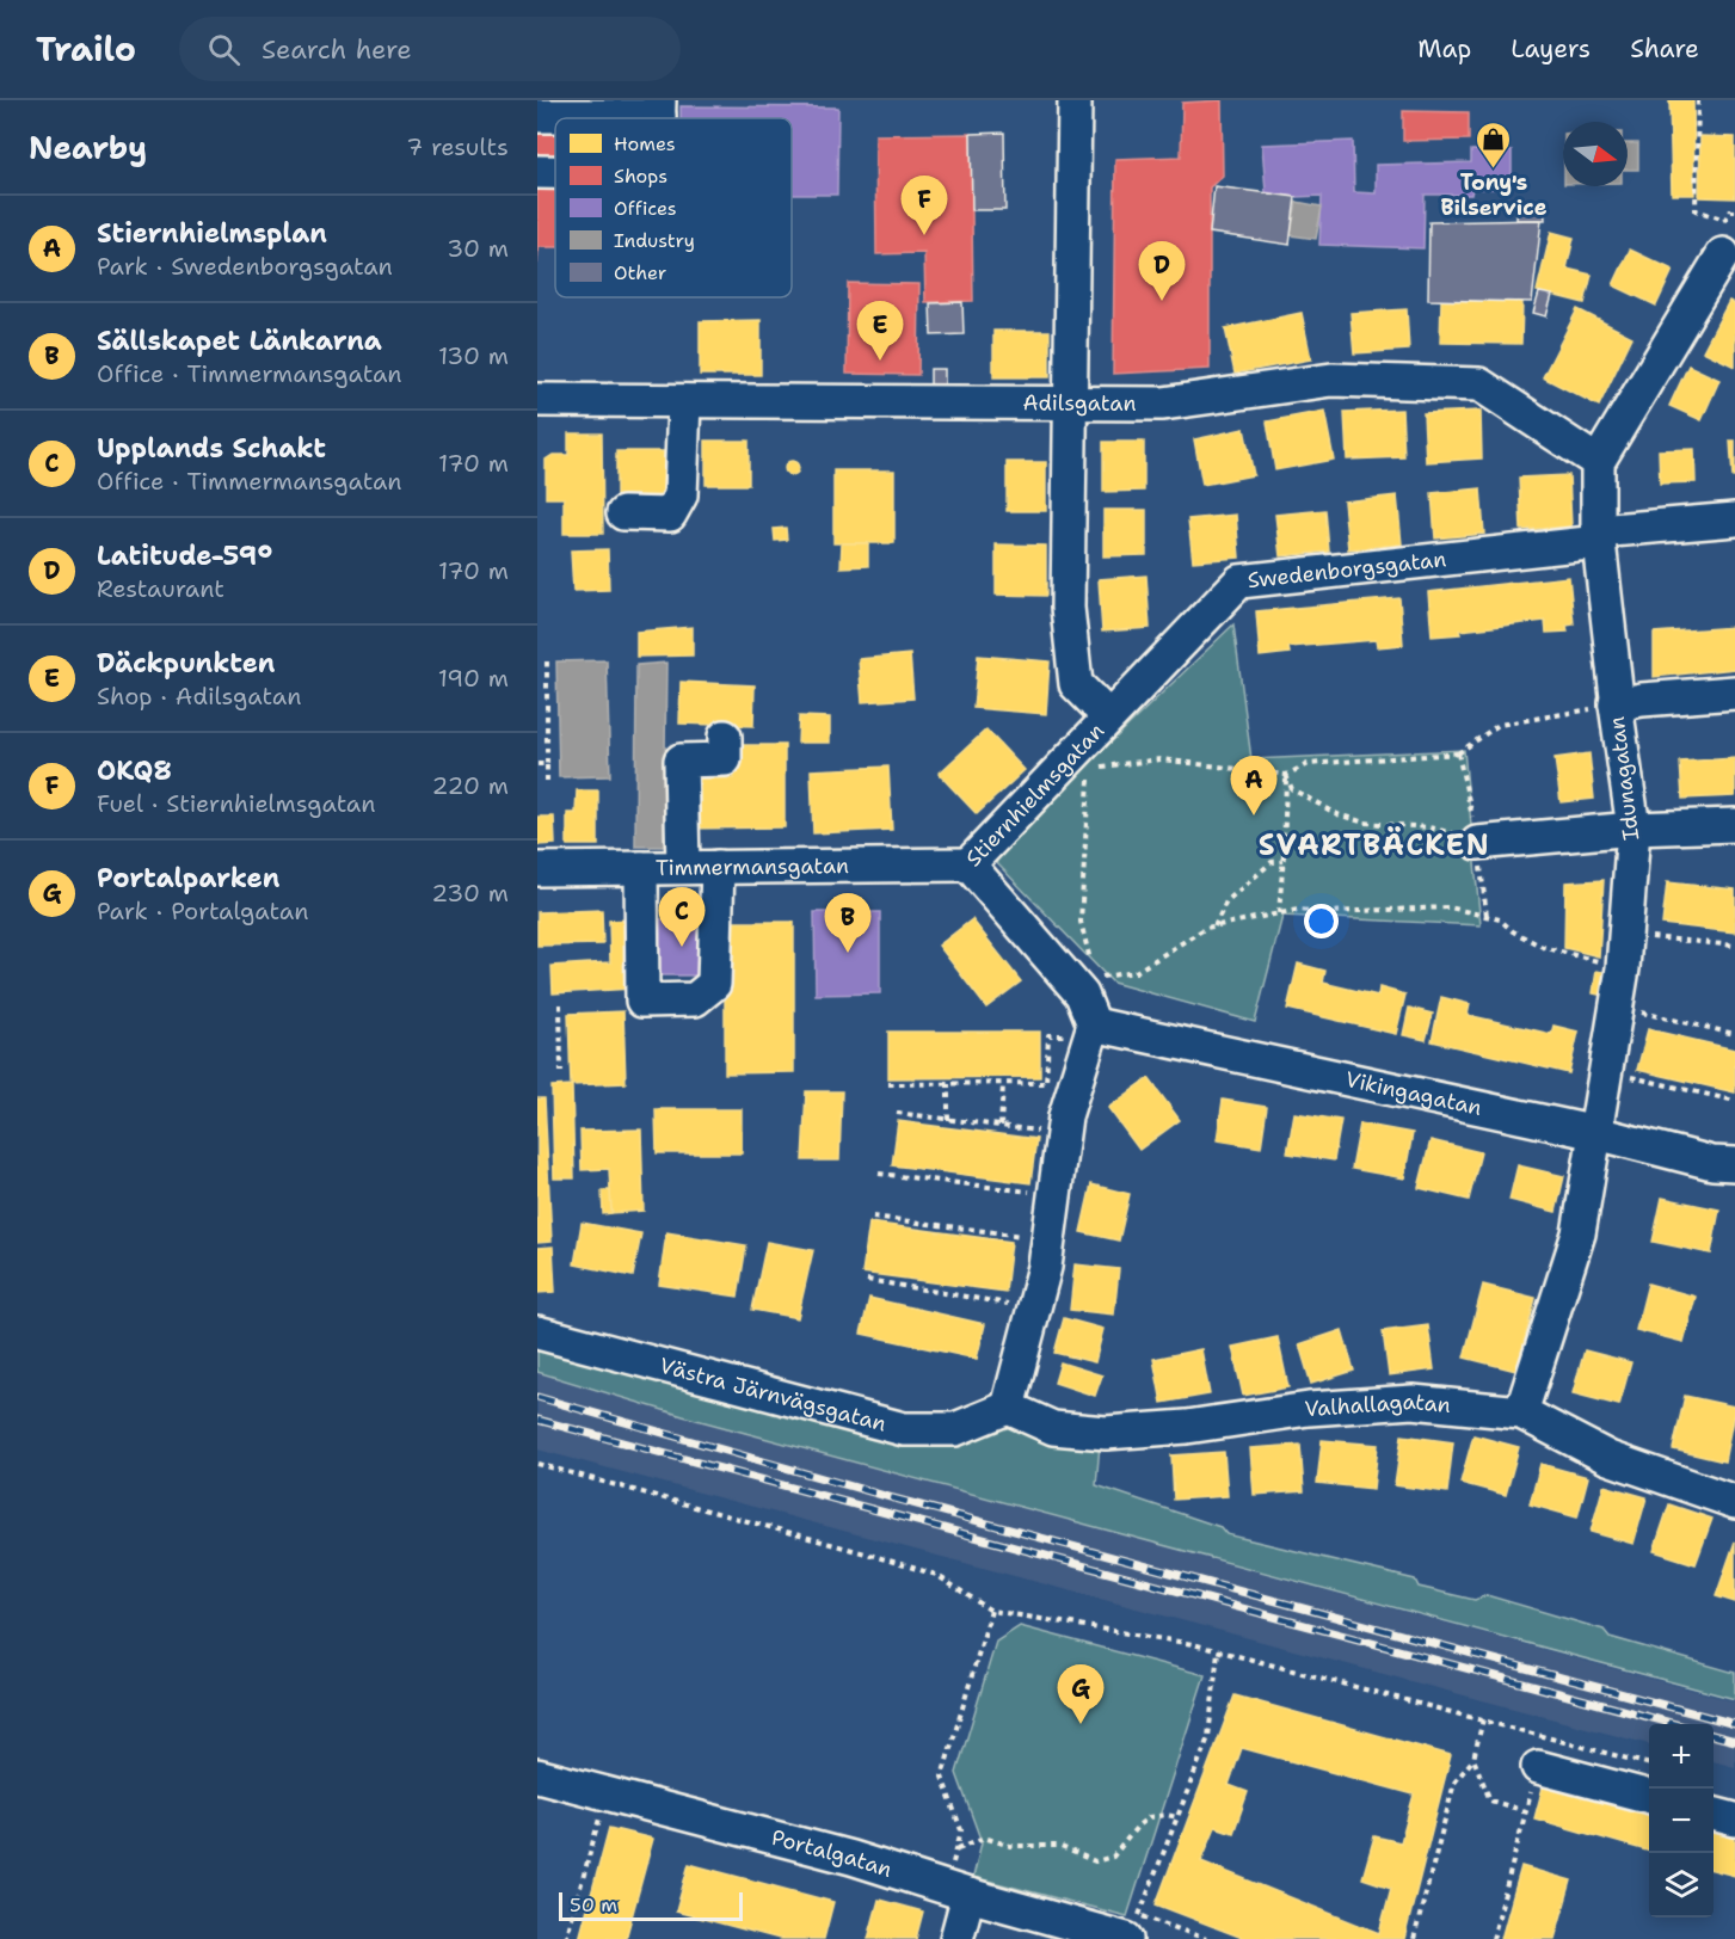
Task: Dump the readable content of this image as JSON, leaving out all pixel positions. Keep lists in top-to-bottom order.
{
  "streets": {
    "street": [
      "Adilsgatan",
      "Swedenborgsgatan",
      "Idunagatan",
      "Stiernhielmsgatan",
      "Timmermansgatan",
      "Vikingagatan",
      "Västra Järnvägsgatan",
      "Valhallagatan",
      "Portalgatan"
    ]
  },
  "crossings": [
    ["Adilsgatan", "Idunagatan"],
    ["Adilsgatan", "Stiernhielmsgatan"],
    ["Swedenborgsgatan", "Idunagatan"],
    ["Swedenborgsgatan", "Stiernhielmsgatan"],
    ["Idunagatan", "Vikingagatan"],
    ["Idunagatan", "Valhallagatan"],
    ["Stiernhielmsgatan", "Timmermansgatan"],
    ["Stiernhielmsgatan", "Vikingagatan"],
    ["Västra Järnvägsgatan", "Valhallagatan"]
  ],
  "districts": ["SVARTBÄCKEN"],
  "places": {
    "shop": ["Tony's Bilservice"]
  },
  "legend": [
    "Homes",
    "Shops",
    "Offices",
    "Industry",
    "Other"
  ],
  "scale_bar": "50 m",
  "north": "right",
  "page": {
    "header": "Trailo",
    "search": "Search here",
    "nav": ["Map", "Layers", "Share"],
    "heading": ["Nearby", "7 results"],
    "pins": [
      "F",
      "D",
      "E",
      "A",
      "C",
      "B",
      "G"
    ],
    "list": [
      {
        "mark": "A",
        "name": "Stiernhielmsplan",
        "note": "Park · Swedenborgsgatan",
        "value": "30 m"
      },
      {
        "mark": "B",
        "name": "Sällskapet Länkarna",
        "note": "Office · Timmermansgatan",
        "value": "130 m"
      },
      {
        "mark": "C",
        "name": "Upplands Schakt",
        "note": "Office · Timmermansgatan",
        "value": "170 m"
      },
      {
        "mark": "D",
        "name": "Latitude-59°",
        "note": "Restaurant",
        "value": "170 m"
      },
      {
        "mark": "E",
        "name": "Däckpunkten",
        "note": "Shop · Adilsgatan",
        "value": "190 m"
      },
      {
        "mark": "F",
        "name": "OKQ8",
        "note": "Fuel · Stiernhielmsgatan",
        "value": "220 m"
      },
      {
        "mark": "G",
        "name": "Portalparken",
        "note": "Park · Portalgatan",
        "value": "230 m"
      }
    ],
    "map_buttons": ["+", "−"],
    "scale": "50 m"
  }
}
